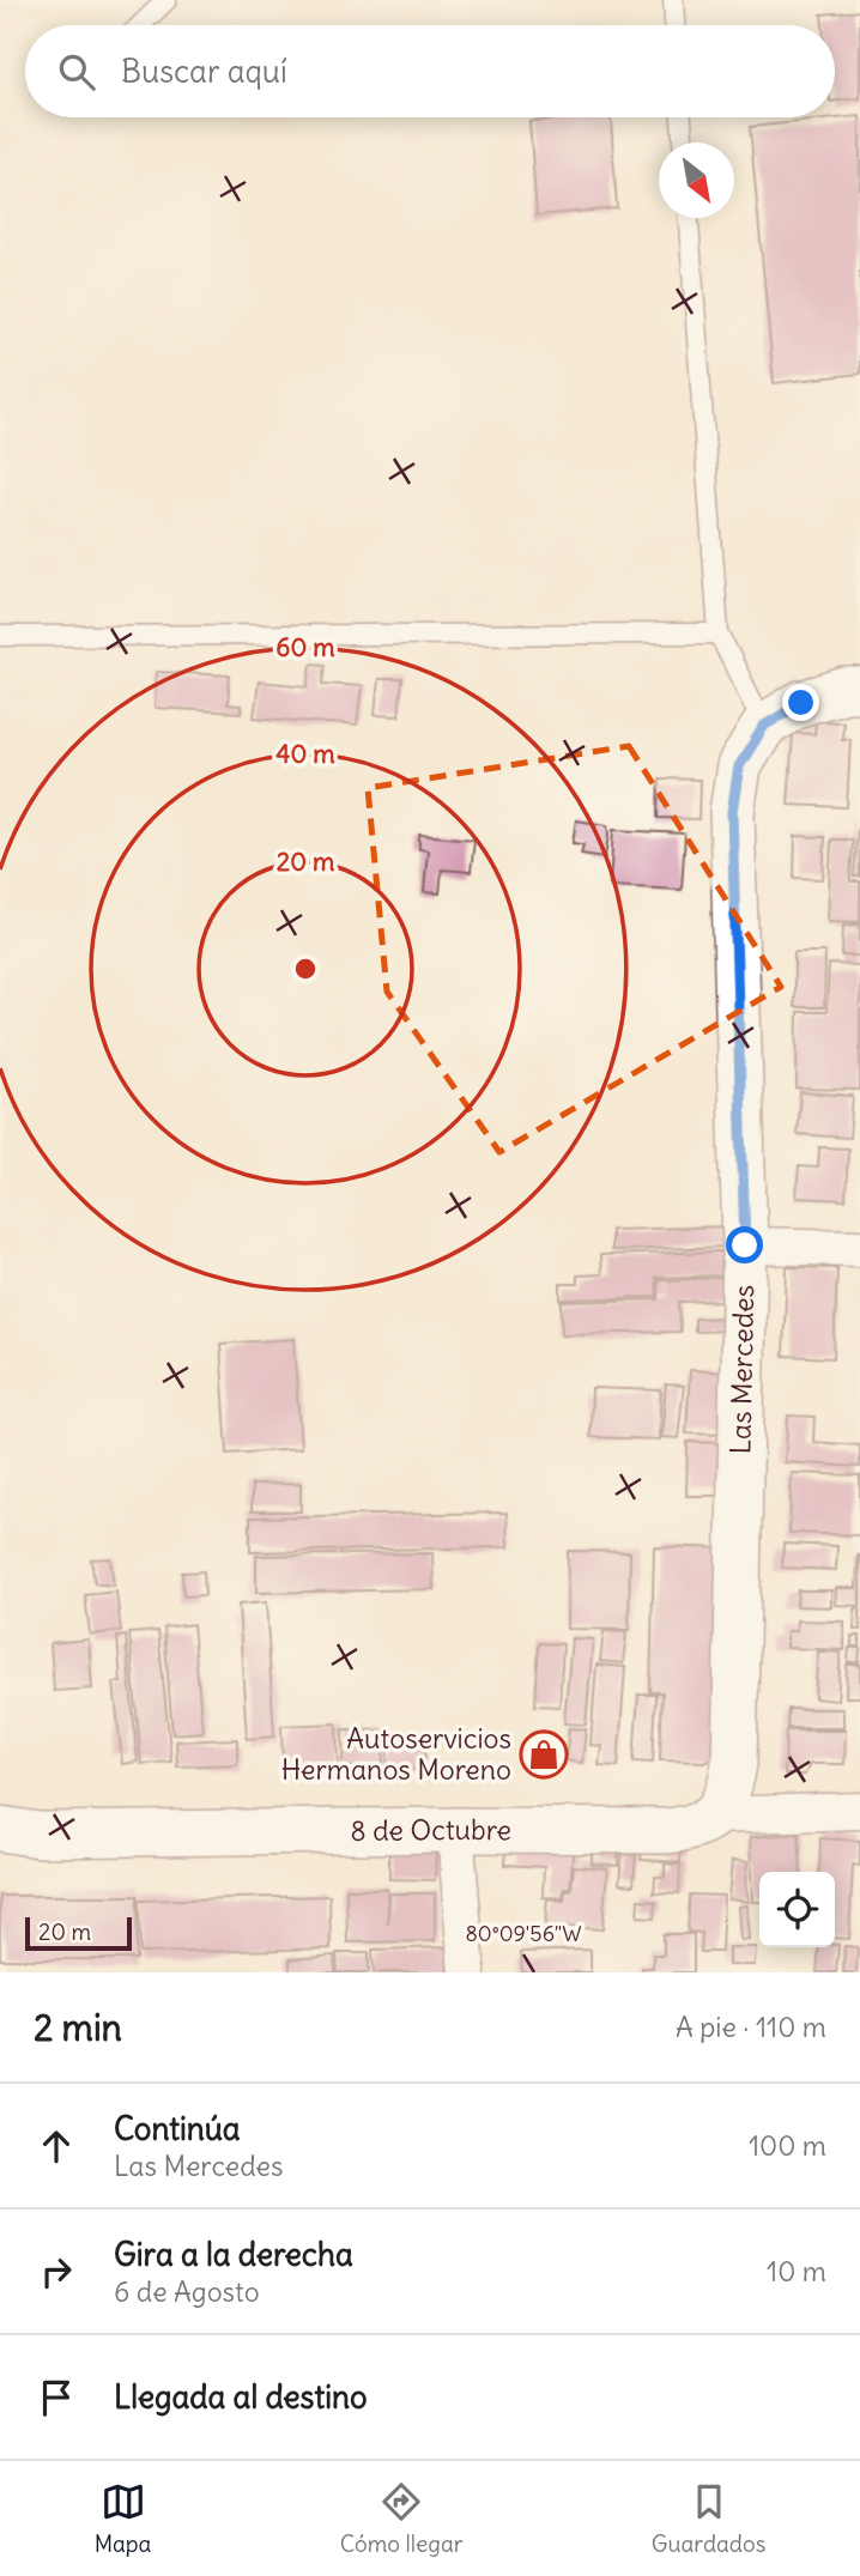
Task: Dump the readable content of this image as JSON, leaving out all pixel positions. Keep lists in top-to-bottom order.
{
  "streets": {
    "street": ["Las Mercedes", "8 de Octubre"]
  },
  "crossings": [
    ["Las Mercedes", "8 de Octubre"]
  ],
  "places": {
    "shop": ["Autoservicios Hermanos Moreno"]
  },
  "scale_bar": "20 m",
  "north": "bottom right",
  "page": {
    "search": "Buscar aquí",
    "scale": "20 m",
    "heading": ["2 min", "A pie · 110 m"],
    "list": [
      ["Continúa", "Las Mercedes", "100 m"],
      ["Gira a la derecha", "6 de Agosto", "10 m"],
      "Llegada al destino"
    ],
    "nav": ["Mapa", "Cómo llegar", "Guardados"]
  },
  "coordinates": ["80°09'56\"W"],
  "rings": ["60 m", "40 m", "20 m"]
}
